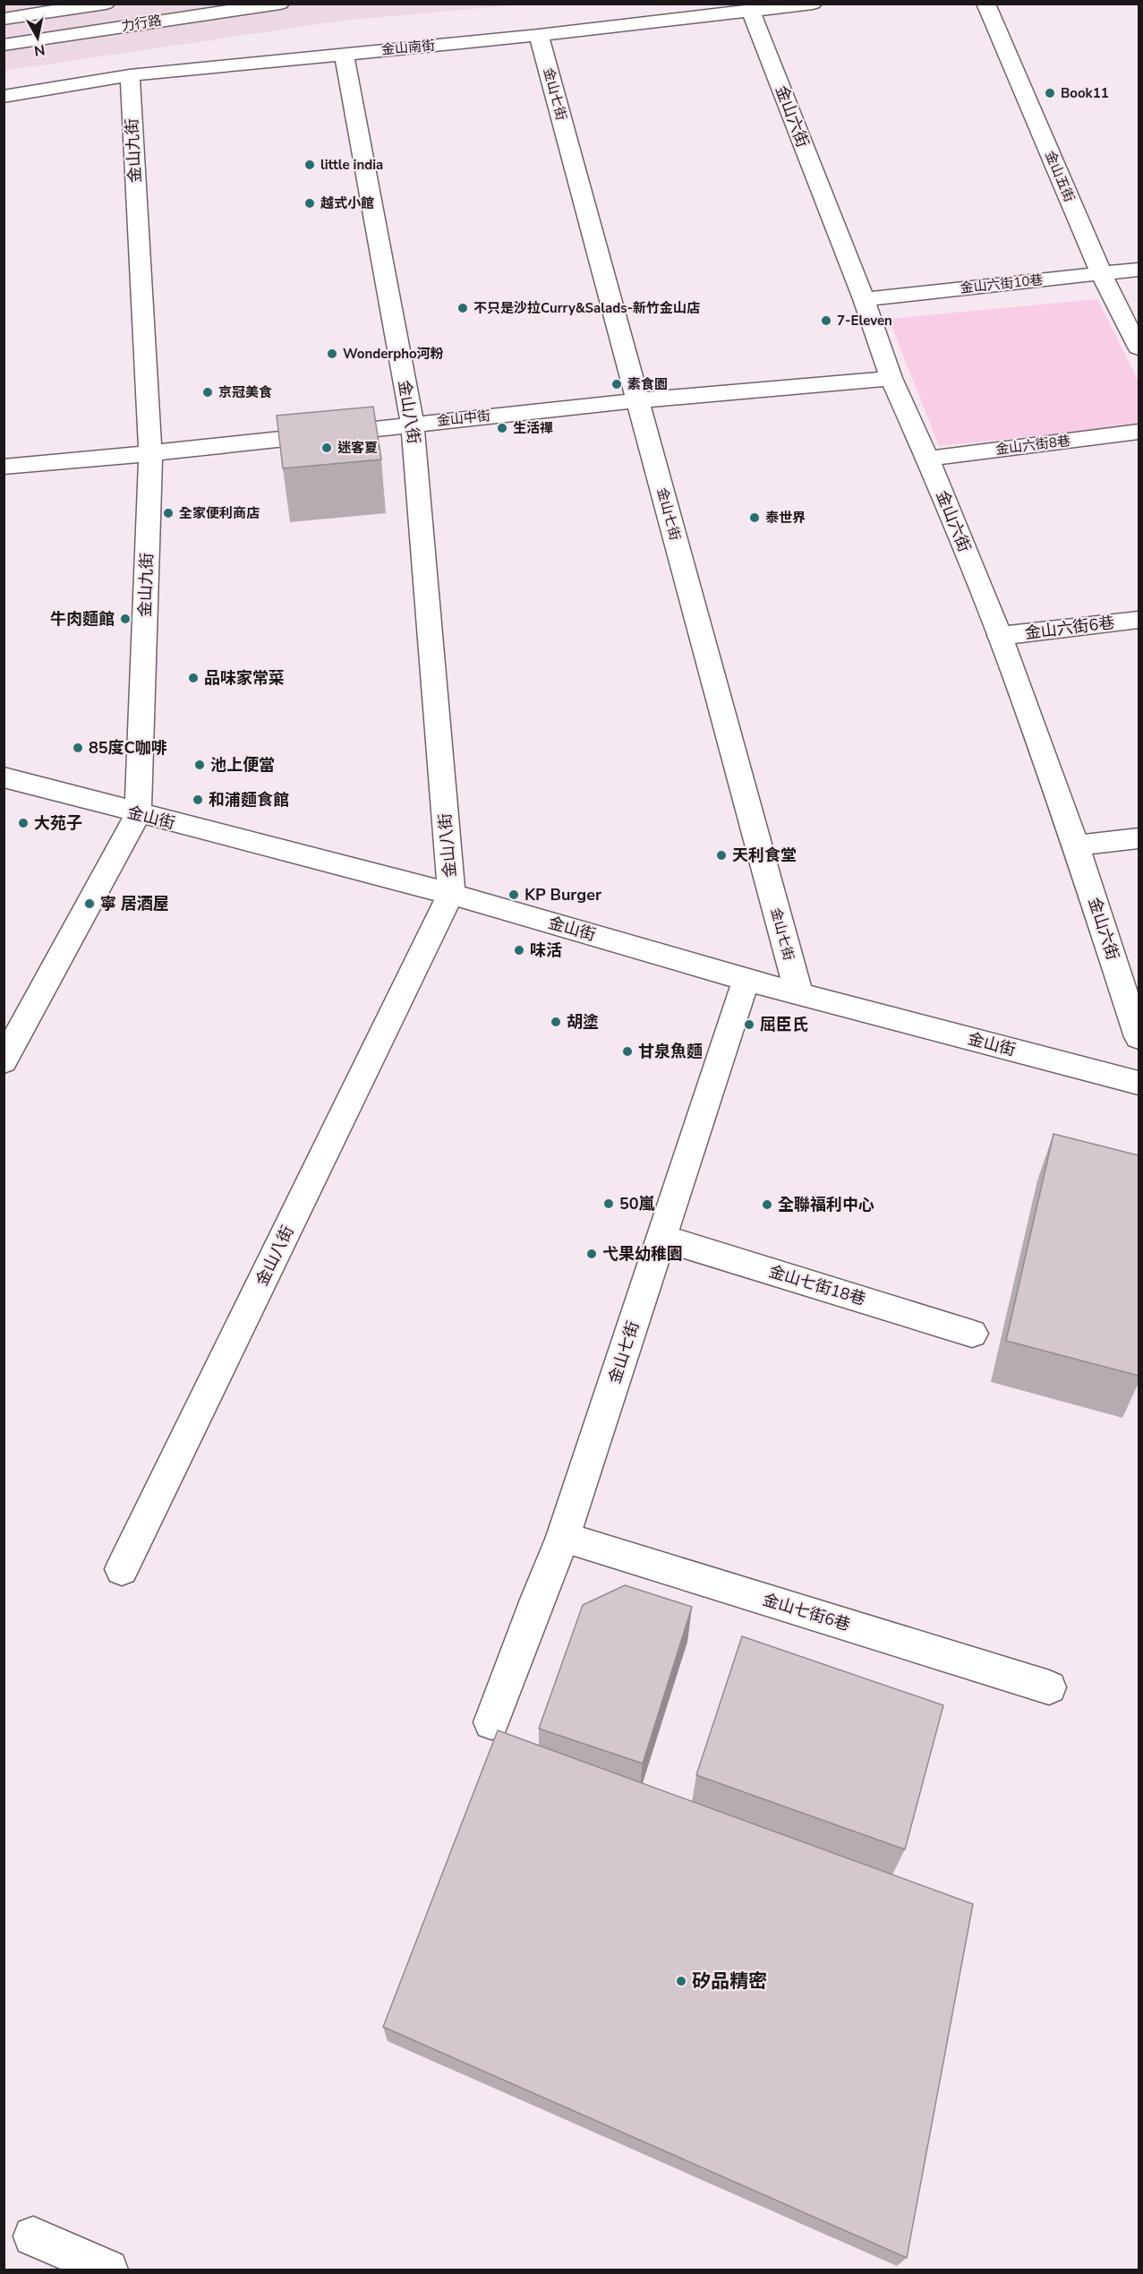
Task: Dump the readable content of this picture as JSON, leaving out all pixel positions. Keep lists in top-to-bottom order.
{
  "streets": {
    "street": [
      "力行路",
      "金山南街",
      "金山七街",
      "金山六街",
      "金山九街",
      "金山五街",
      "金山六街10巷",
      "金山八街",
      "金山中街",
      "金山六街8巷",
      "金山六街6巷",
      "金山街",
      "金山七街18巷",
      "金山七街6巷"
    ]
  },
  "crossings": [
    ["金山南街", "金山七街"],
    ["金山南街", "金山六街"],
    ["金山南街", "金山九街"],
    ["金山南街", "金山八街"],
    ["金山七街", "金山中街"],
    ["金山七街", "金山街"],
    ["金山七街", "金山七街18巷"],
    ["金山七街", "金山七街6巷"],
    ["金山六街", "金山六街10巷"],
    ["金山六街", "金山中街"],
    ["金山六街", "金山六街8巷"],
    ["金山六街", "金山六街6巷"],
    ["金山九街", "金山中街"],
    ["金山九街", "金山街"],
    ["金山五街", "金山六街10巷"],
    ["金山八街", "金山中街"],
    ["金山八街", "金山街"]
  ],
  "places": [
    "Book11",
    "little india",
    "越式小館",
    "不只是沙拉Curry&Salads-新竹金山店",
    "7-Eleven",
    "Wonderpho河粉",
    "素食園",
    "京冠美食",
    "生活禪",
    "迷客夏",
    "全家便利商店",
    "泰世界",
    "牛肉麵館",
    "品味家常菜",
    "85度C咖啡",
    "池上便當",
    "和浦麵食館",
    "大苑子",
    "天利食堂",
    "KP Burger",
    "寧 居酒屋",
    "味活",
    "胡塗",
    "屈臣氏",
    "甘泉魚麵",
    "50嵐",
    "全聯福利中心",
    "弋果幼稚園",
    "矽品精密"
  ],
  "north": "bottom"
}
